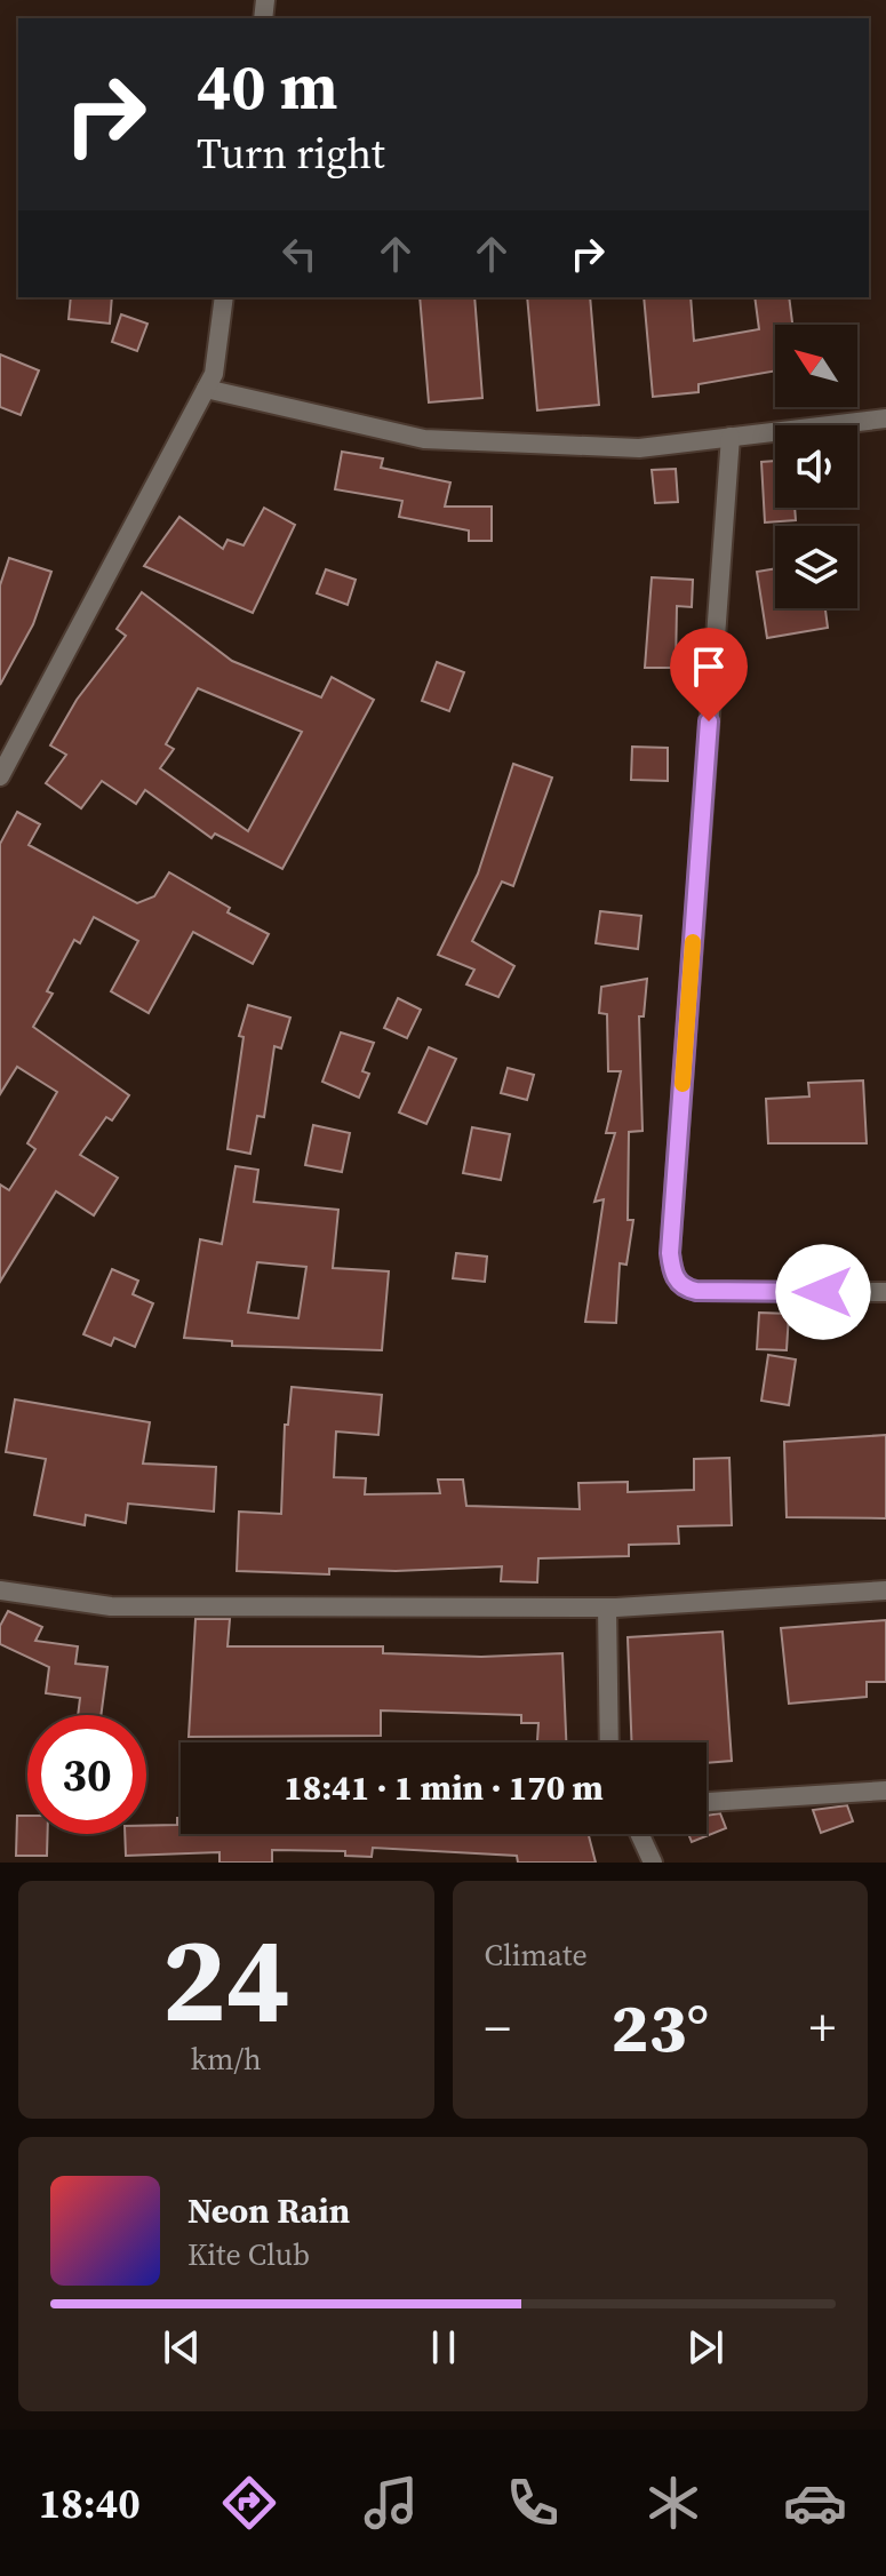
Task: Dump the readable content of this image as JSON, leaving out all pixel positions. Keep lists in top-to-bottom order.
{
  "north": "top left",
  "page": {
    "turn": ["40 m", "Turn right"],
    "limit": "30",
    "trip": "18:41 · 1 min · 170 m",
    "tile": [
      ["24", "km/h"],
      "Climate"
    ],
    "heat": ["−", "23°", "+"],
    "song": ["Neon Rain", "Kite Club"],
    "tabs": "18:40"
  }
}
